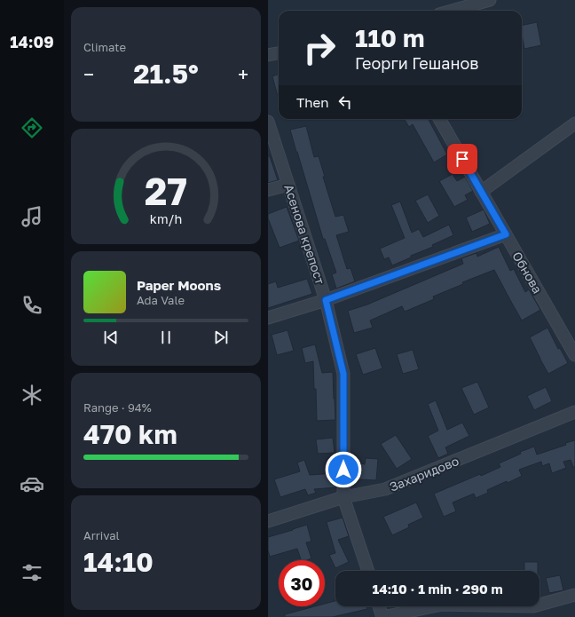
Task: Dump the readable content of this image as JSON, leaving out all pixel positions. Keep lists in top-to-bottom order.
{
  "streets": {
    "street": ["Асенова крепост", "Обнова", "Захаридово"]
  },
  "crossings": [
    ["Асенова крепост", "Захаридово"]
  ],
  "page": {
    "tabs": "14:09",
    "tile": [
      "Climate",
      ["Range · 94%", "470 km"],
      ["Arrival", "14:10"]
    ],
    "turn": ["110 m", "Георги Гешанов"],
    "heat": ["−", "21.5°", "+"],
    "then": "Then",
    "song": ["Paper Moons", "Ada Vale"],
    "limit": "30",
    "trip": "14:10 · 1 min · 290 m",
    "gauge": ["27", "km/h"]
  }
}
